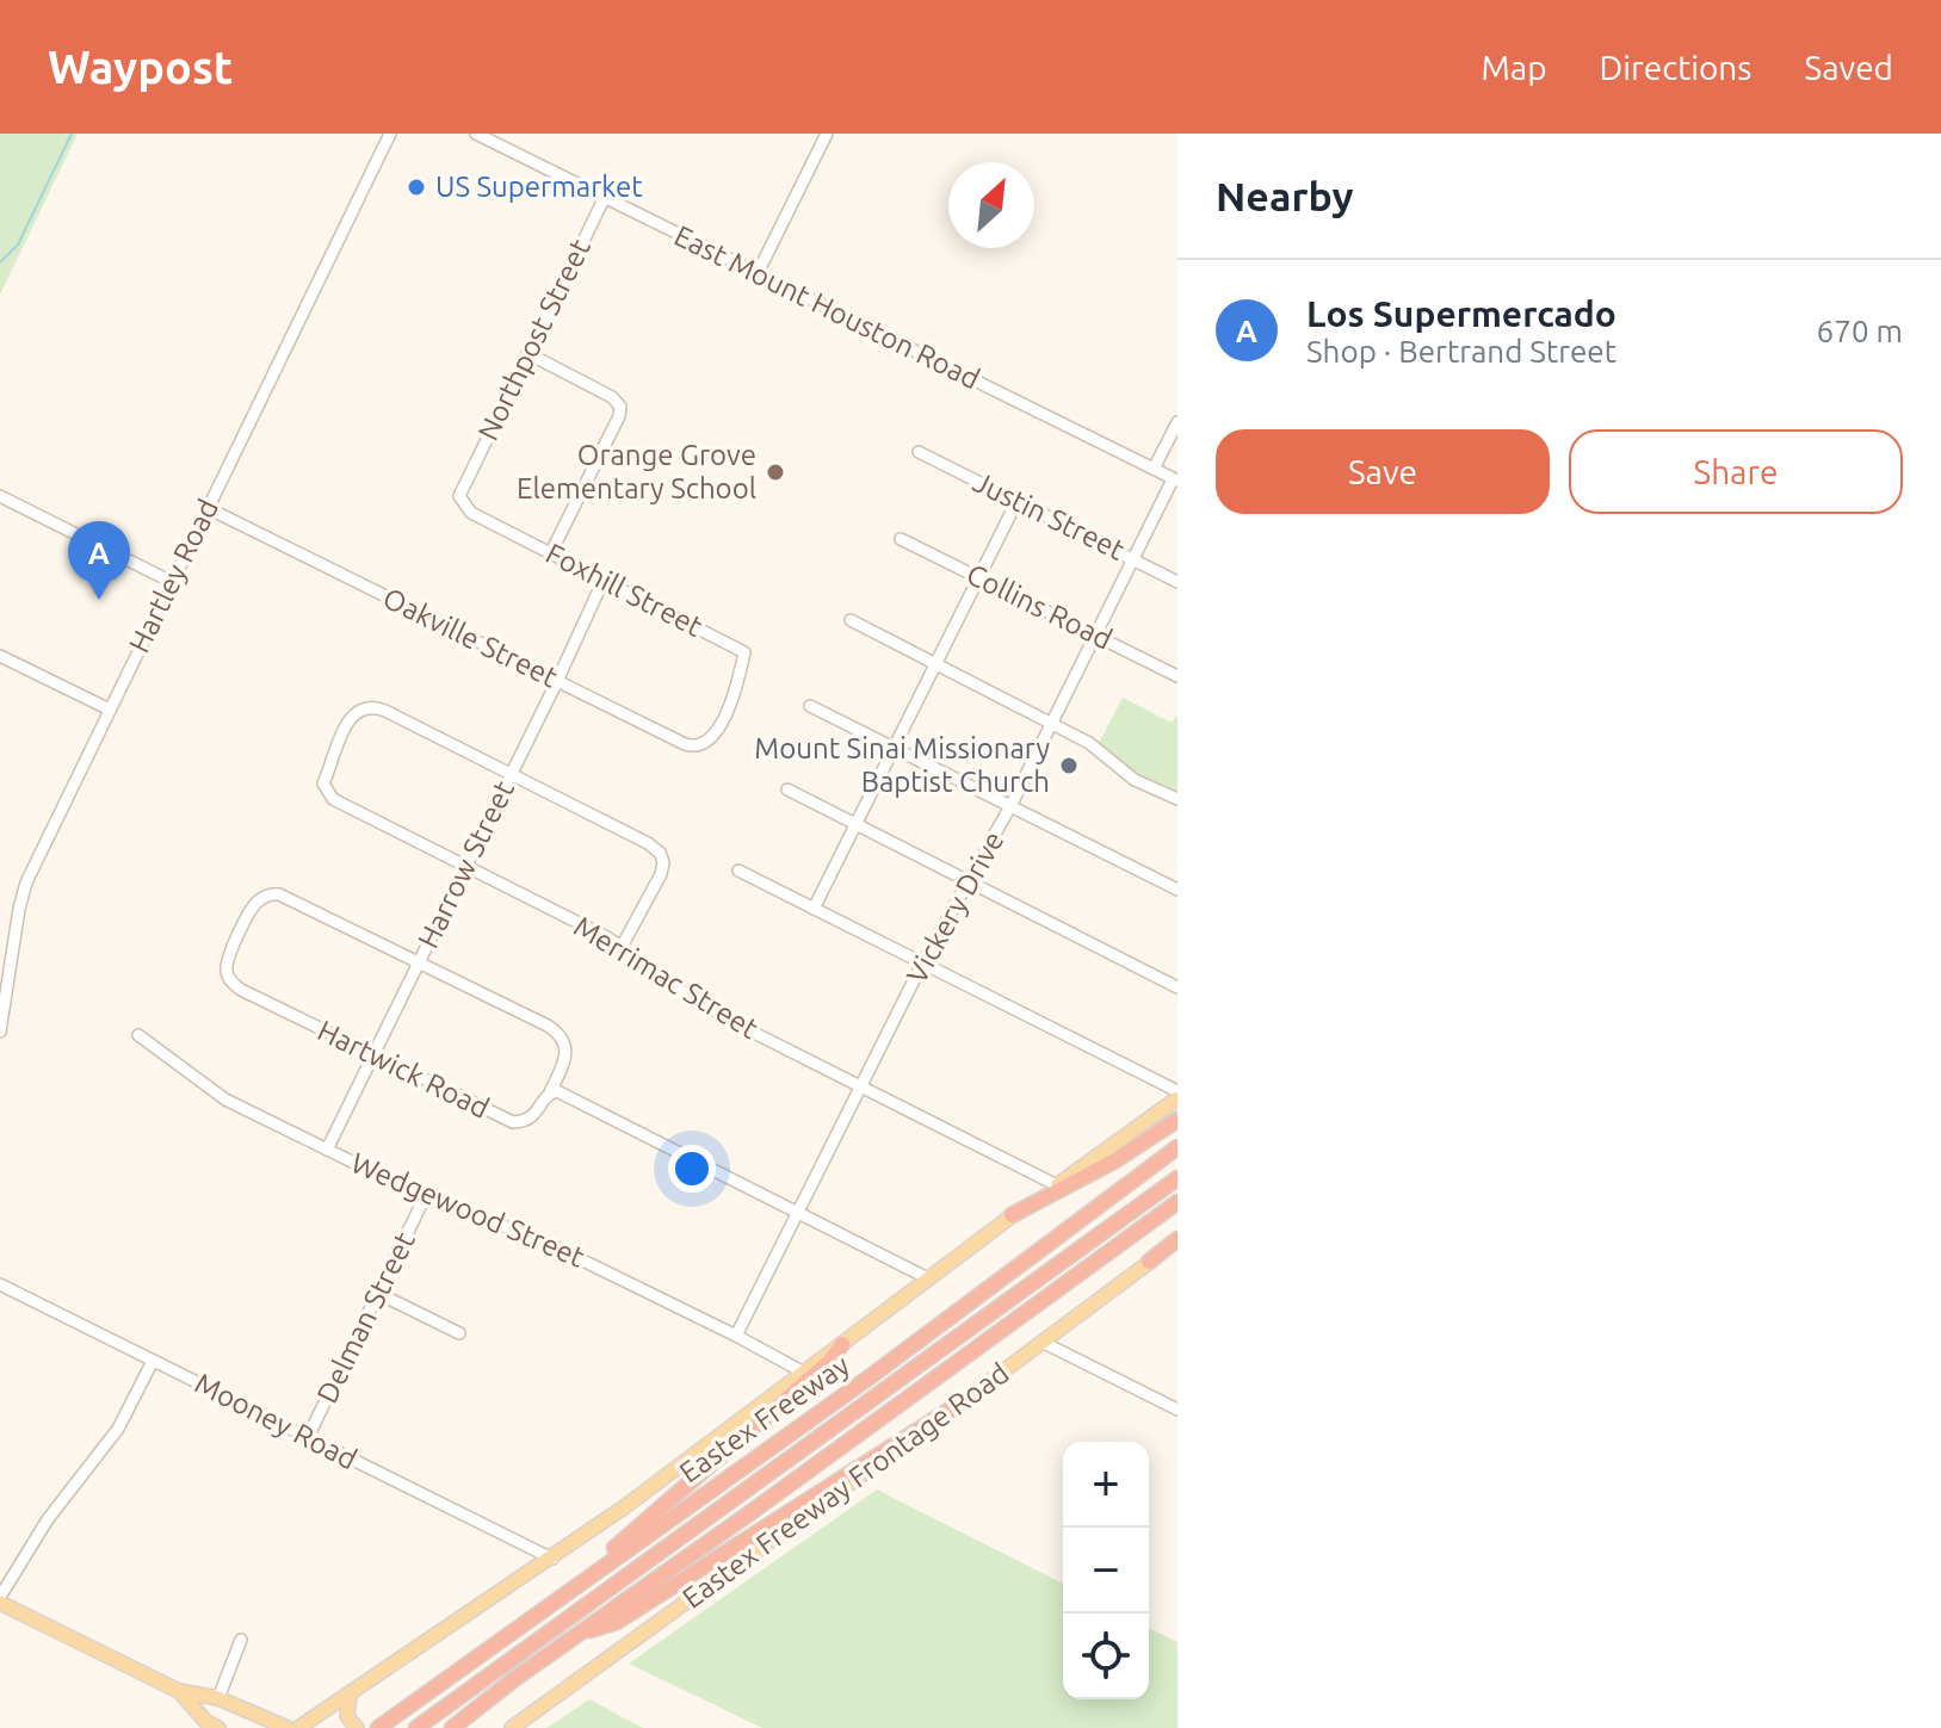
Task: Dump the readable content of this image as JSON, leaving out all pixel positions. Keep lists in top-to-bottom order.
{
  "streets": {
    "highway": ["Eastex Freeway"],
    "main road": ["Eastex Freeway Frontage Road"],
    "street": [
      "East Mount Houston Road",
      "Northpost Street",
      "Justin Street",
      "Hartley Road",
      "Foxhill Street",
      "Collins Road",
      "Oakville Street",
      "Harrow Street",
      "Vickery Drive",
      "Merrimac Street",
      "Hartwick Road",
      "Wedgewood Street",
      "Delman Street",
      "Mooney Road"
    ]
  },
  "crossings": [
    ["East Mount Houston Road", "Northpost Street"],
    ["East Mount Houston Road", "Vickery Drive"],
    ["Northpost Street", "Foxhill Street"],
    ["Justin Street", "Vickery Drive"],
    ["Hartley Road", "Oakville Street"],
    ["Foxhill Street", "Oakville Street"],
    ["Foxhill Street", "Harrow Street"],
    ["Collins Road", "Vickery Drive"],
    ["Oakville Street", "Harrow Street"],
    ["Harrow Street", "Merrimac Street"],
    ["Harrow Street", "Hartwick Road"],
    ["Harrow Street", "Wedgewood Street"],
    ["Vickery Drive", "Merrimac Street"],
    ["Vickery Drive", "Wedgewood Street"],
    ["Wedgewood Street", "Delman Street"],
    ["Delman Street", "Mooney Road"]
  ],
  "places": ["US Supermarket", "Orange Grove Elementary School", "Mount Sinai Missionary Baptist Church"],
  "north": "top right",
  "page": {
    "header": "Waypost",
    "nav": ["Map", "Directions", "Saved"],
    "heading": "Nearby",
    "list": [
      {
        "mark": "A",
        "name": "Los Supermercado",
        "note": "Shop · Bertrand Street",
        "value": "670 m"
      }
    ],
    "buttons": ["Save", "Share"],
    "pins": "A",
    "map_buttons": ["+", "−"]
  }
}
